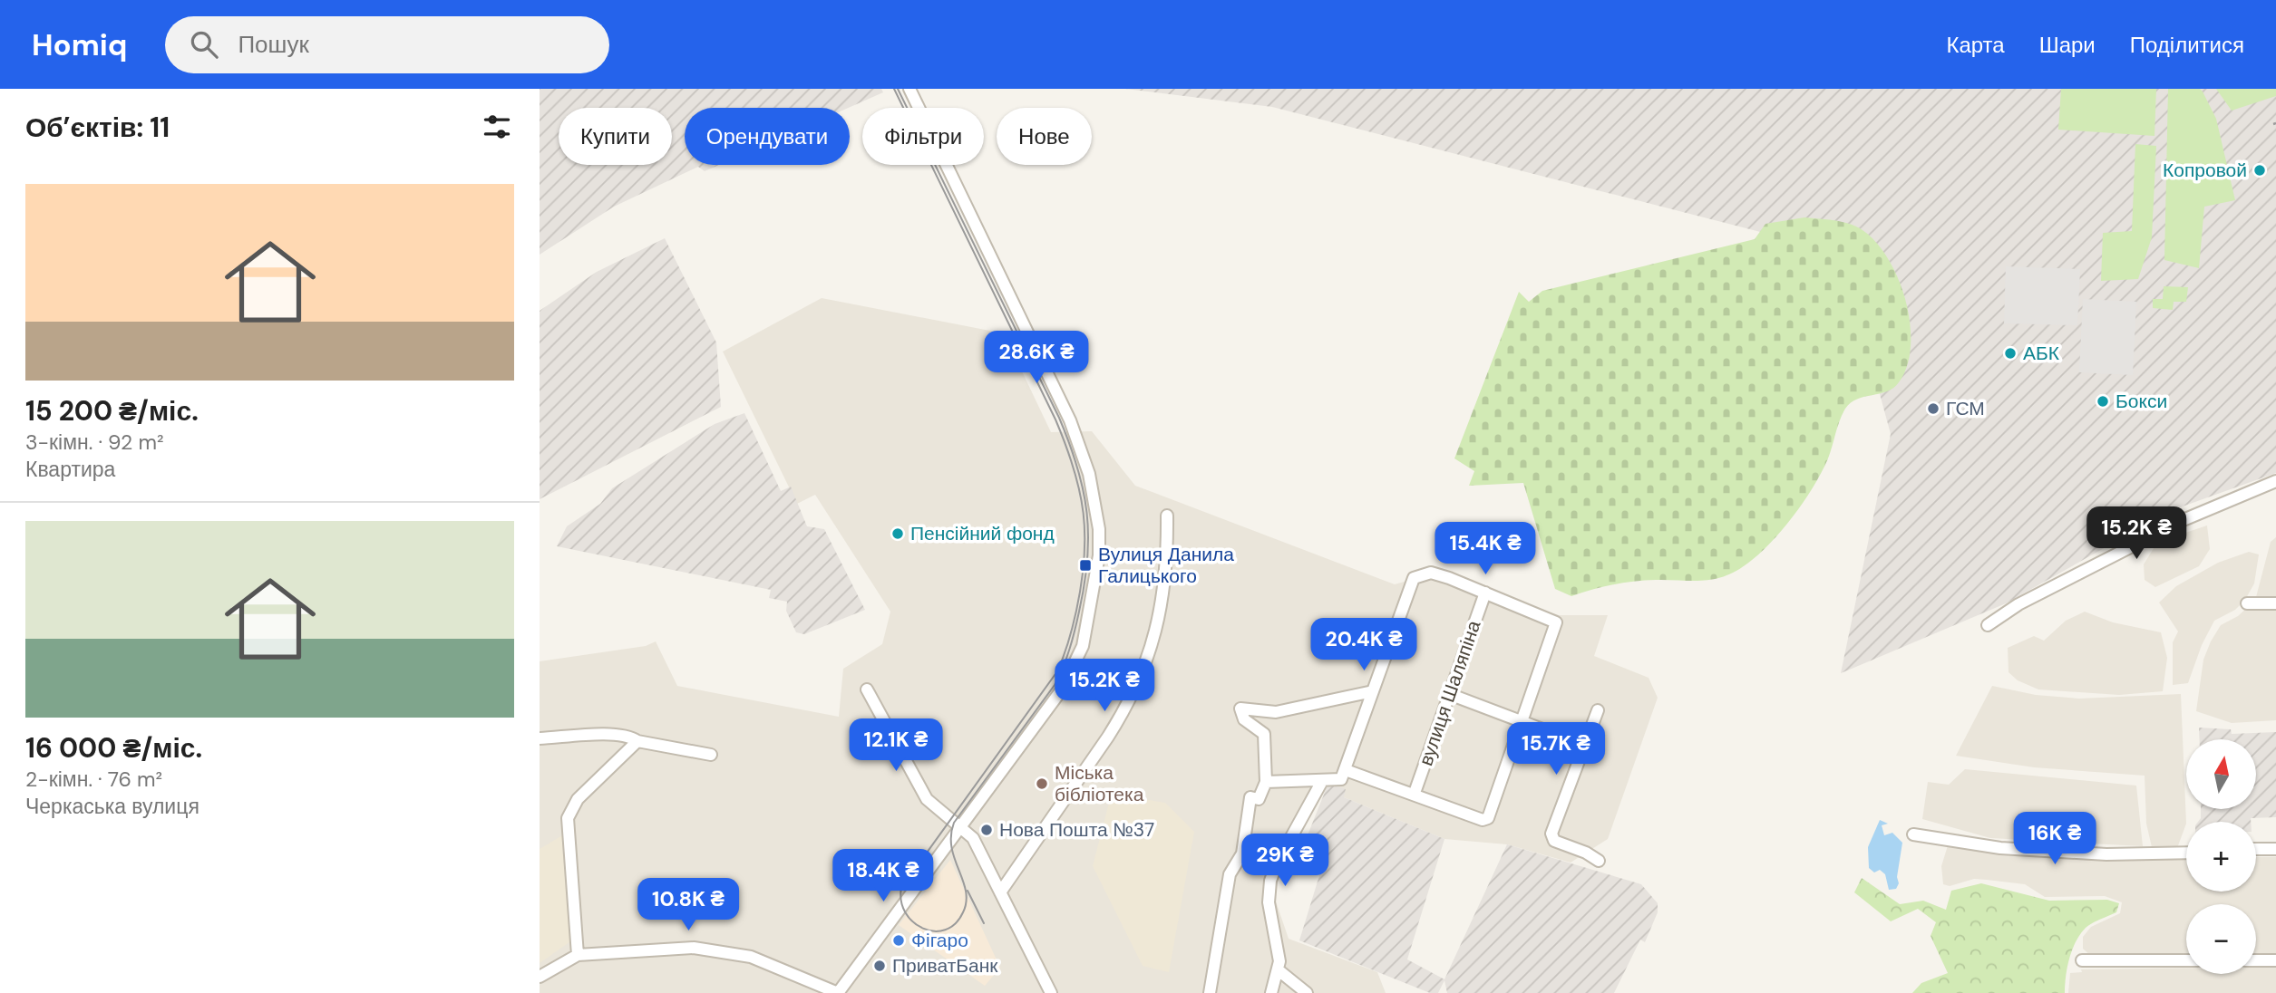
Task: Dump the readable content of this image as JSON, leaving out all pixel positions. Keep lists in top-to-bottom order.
{
  "streets": {
    "street": ["вулиця Шаляпіна"]
  },
  "places": {
    "other": [
      "Копровой",
      "АБК",
      "Бокси",
      "ГСМ",
      "Пенсійний фонд",
      "Міська бібліотека",
      "Нова Пошта №37",
      "Фігаро",
      "ПриватБанк"
    ],
    "transit": ["Вулиця Данила Галицького"]
  },
  "north": "top",
  "page": {
    "header": "Homiq",
    "search": "Пошук",
    "nav": ["Карта", "Шари", "Поділитися"],
    "heading": "Об’єктів: 11",
    "chip": [
      "Купити",
      "Орендувати",
      "Фільтри",
      "Нове"
    ],
    "list": [
      {
        "name": "15 200 ₴/міс.",
        "note": "3-кімн. · 92 m² · Квартира"
      },
      {
        "name": "16 000 ₴/міс.",
        "note": "2-кімн. · 76 m² · Черкаська вулиця"
      }
    ],
    "price": [
      "28.6K ₴",
      "15.2K ₴",
      "15.4K ₴",
      "20.4K ₴",
      "15.2K ₴",
      "12.1K ₴",
      "15.7K ₴",
      "16K ₴",
      "29K ₴",
      "18.4K ₴",
      "10.8K ₴"
    ],
    "map_buttons": ["+", "−"]
  }
}
